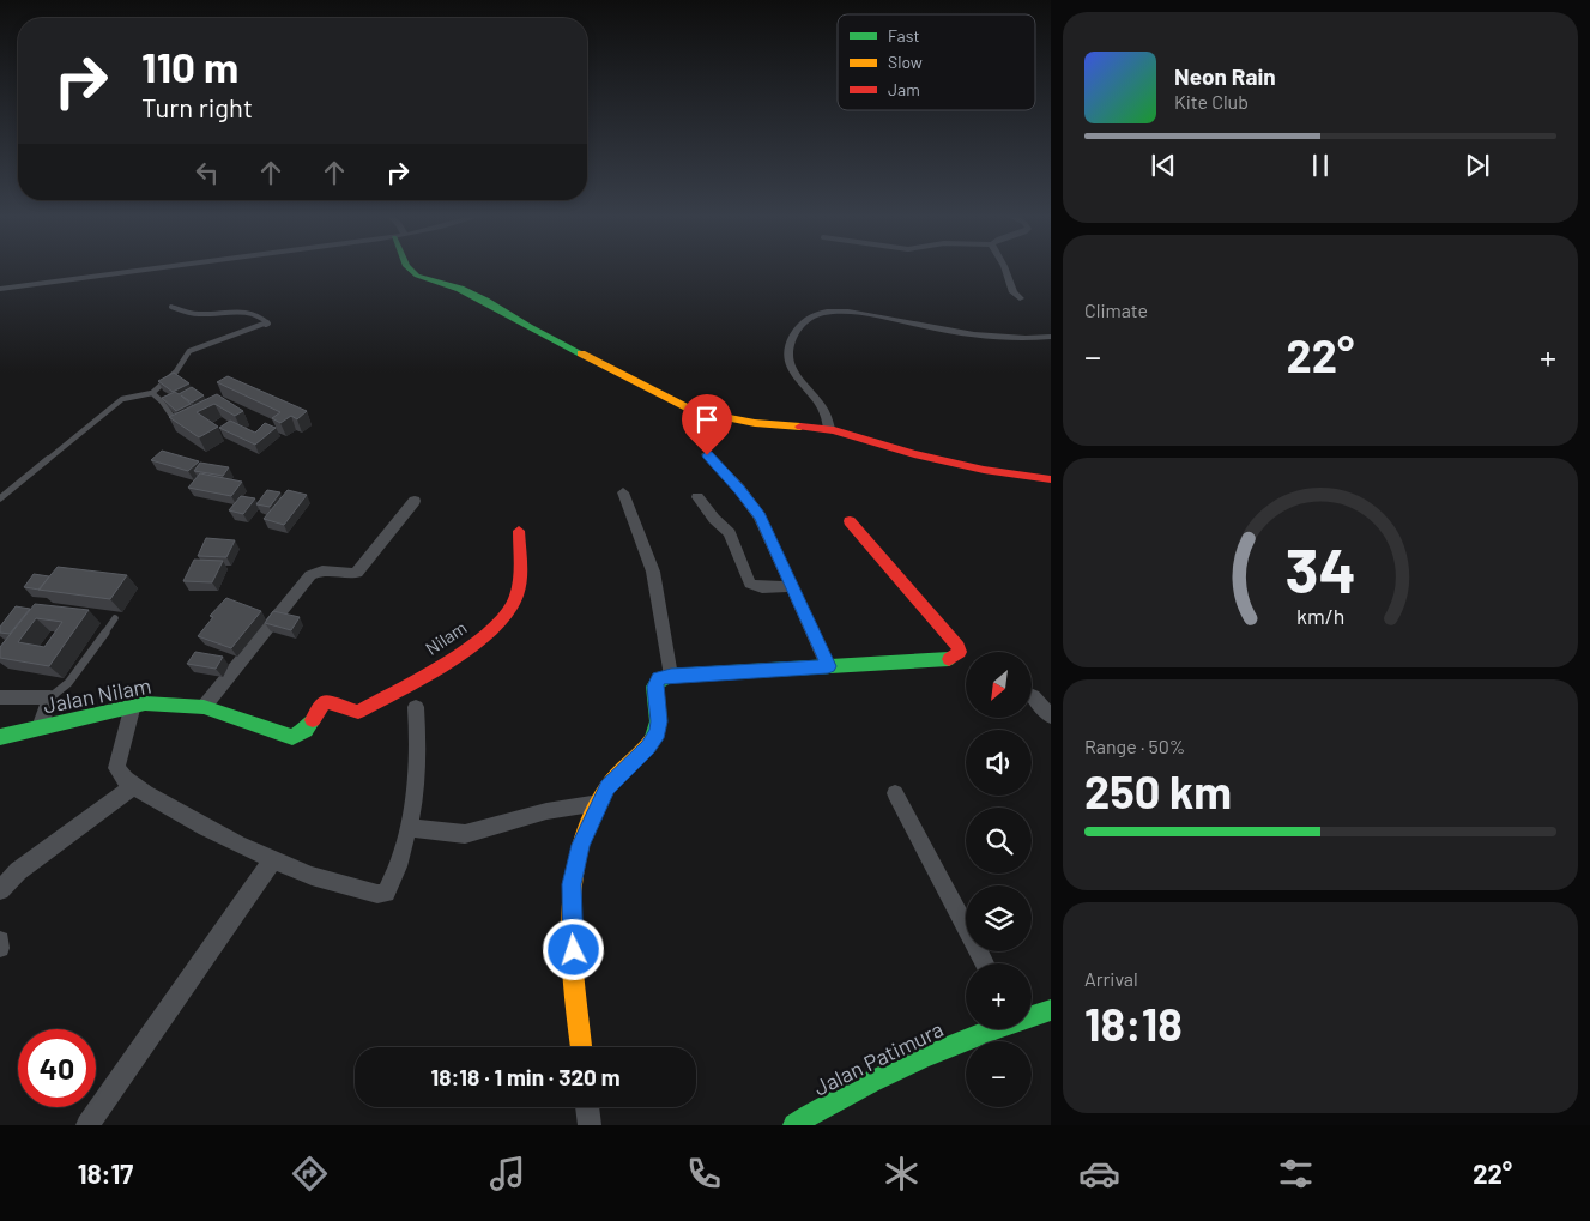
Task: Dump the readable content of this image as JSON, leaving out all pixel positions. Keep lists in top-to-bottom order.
{
  "streets": {
    "street": ["Nilam", "Jalan Nilam", "Jalan Patimura"]
  },
  "crossings": [
    ["Nilam", "Jalan Nilam"]
  ],
  "legend": ["Fast", "Slow", "Jam"],
  "north": "bottom left",
  "page": {
    "turn": ["110 m", "Turn right"],
    "song": ["Neon Rain", "Kite Club"],
    "tile": [
      "Climate",
      ["Range · 50%", "250 km"],
      ["Arrival", "18:18"]
    ],
    "heat": ["−", "22°", "+"],
    "map_buttons": ["+", "−"],
    "limit": "40",
    "trip": "18:18 · 1 min · 320 m",
    "tabs": ["18:17", "22°"],
    "gauge": ["34", "km/h"]
  }
}
